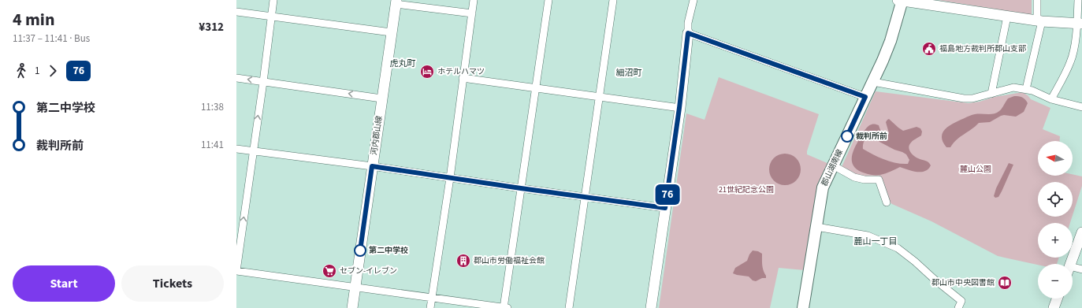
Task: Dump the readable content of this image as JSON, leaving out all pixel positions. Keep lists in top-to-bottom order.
{
  "streets": {
    "main road": ["郡山湖南線"],
    "street": ["河内郡山線"]
  },
  "districts": ["虎丸町", "細沼町", "麓山一丁目"],
  "parks": ["麓山公園", "21世紀記念公園"],
  "places": {
    "public building": ["福島地方裁判所郡山支部"],
    "hotel": ["ホテルハマツ"],
    "other": ["裁判所前", "第二中学校"],
    "building": ["郡山市労働福祉会館"],
    "supermarket": ["セブン-イレブン"],
    "library": ["郡山市中央図書館"]
  },
  "lines": ["bus line 76"],
  "north": "left",
  "page": {
    "heading": ["4 min", "11:37 – 11:41 · Bus", "¥312"],
    "on_map": "76",
    "legs": ["1", "76"],
    "list": [
      {
        "name": "第二中学校",
        "value": "11:38"
      },
      {
        "name": "裁判所前",
        "value": "11:41"
      }
    ],
    "map_buttons": ["+", "−"],
    "buttons": ["Start", "Tickets"]
  }
}
